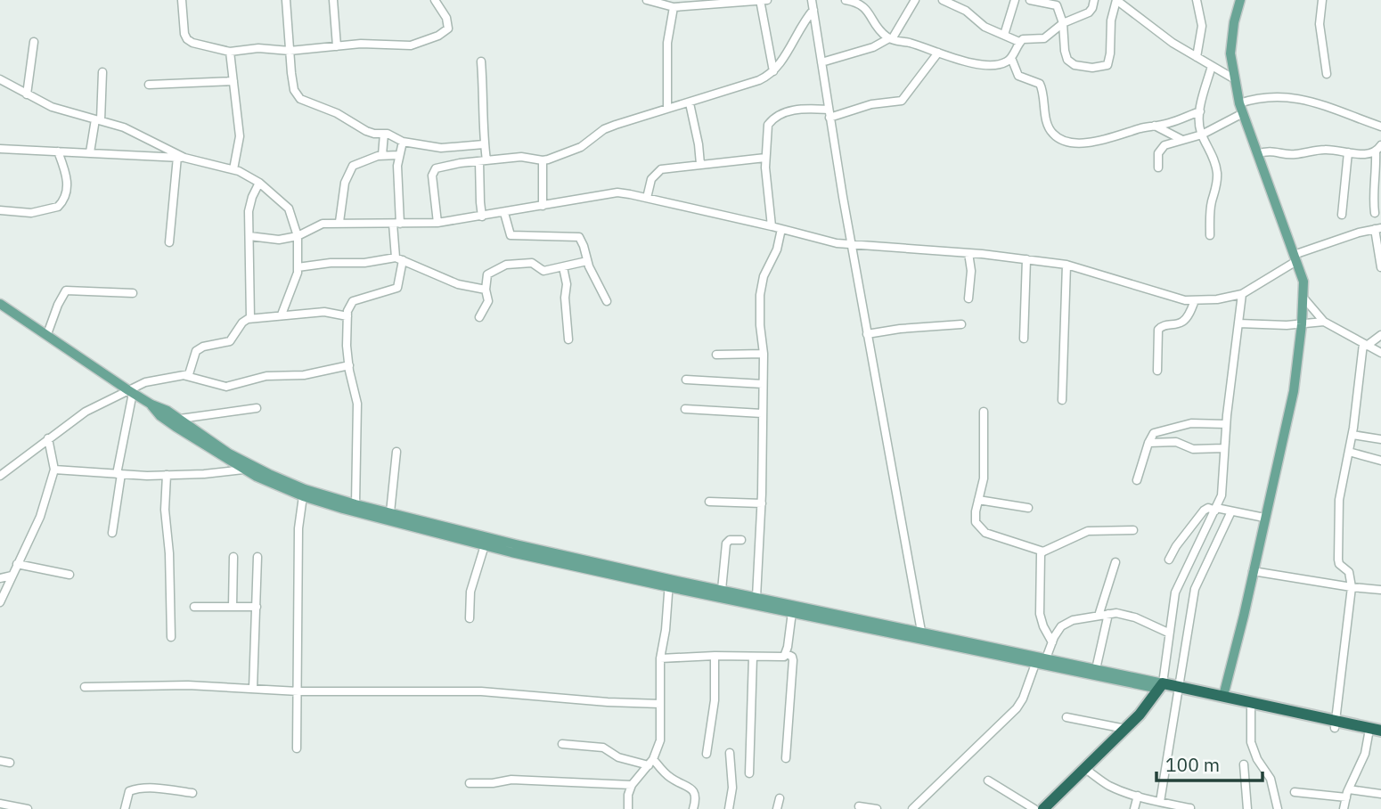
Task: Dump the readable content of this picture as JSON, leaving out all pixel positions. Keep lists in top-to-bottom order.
{
  "scale_bar": "100 m"
}
